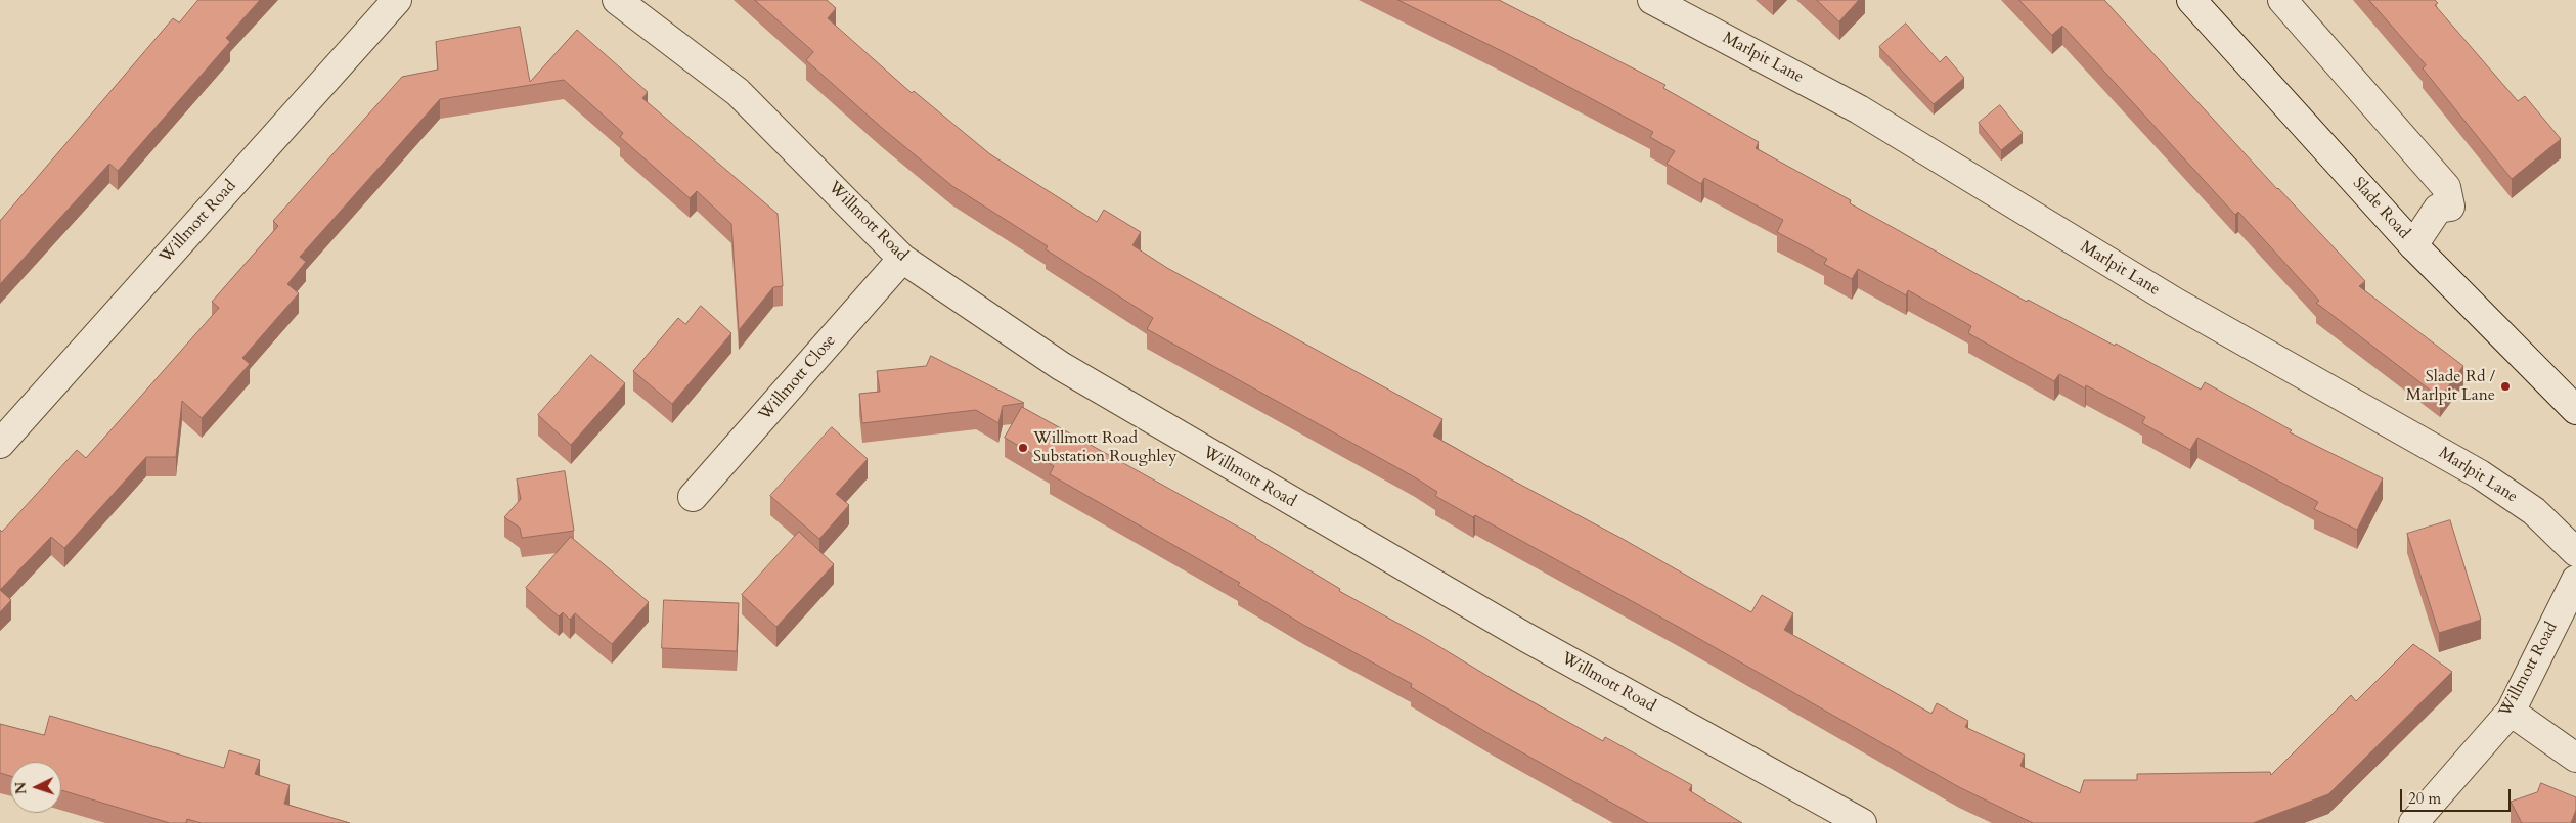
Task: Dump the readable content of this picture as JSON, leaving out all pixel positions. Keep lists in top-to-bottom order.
{
  "streets": {
    "street": [
      "Marlpit Lane",
      "Slade Road",
      "Willmott Road",
      "Willmott Close"
    ]
  },
  "crossings": [
    ["Willmott Road", "Willmott Close"]
  ],
  "places": ["Slade Rd / Marlpit Lane", "Willmott Road Substation Roughley"],
  "scale_bar": "20 m",
  "north": "left"
}
